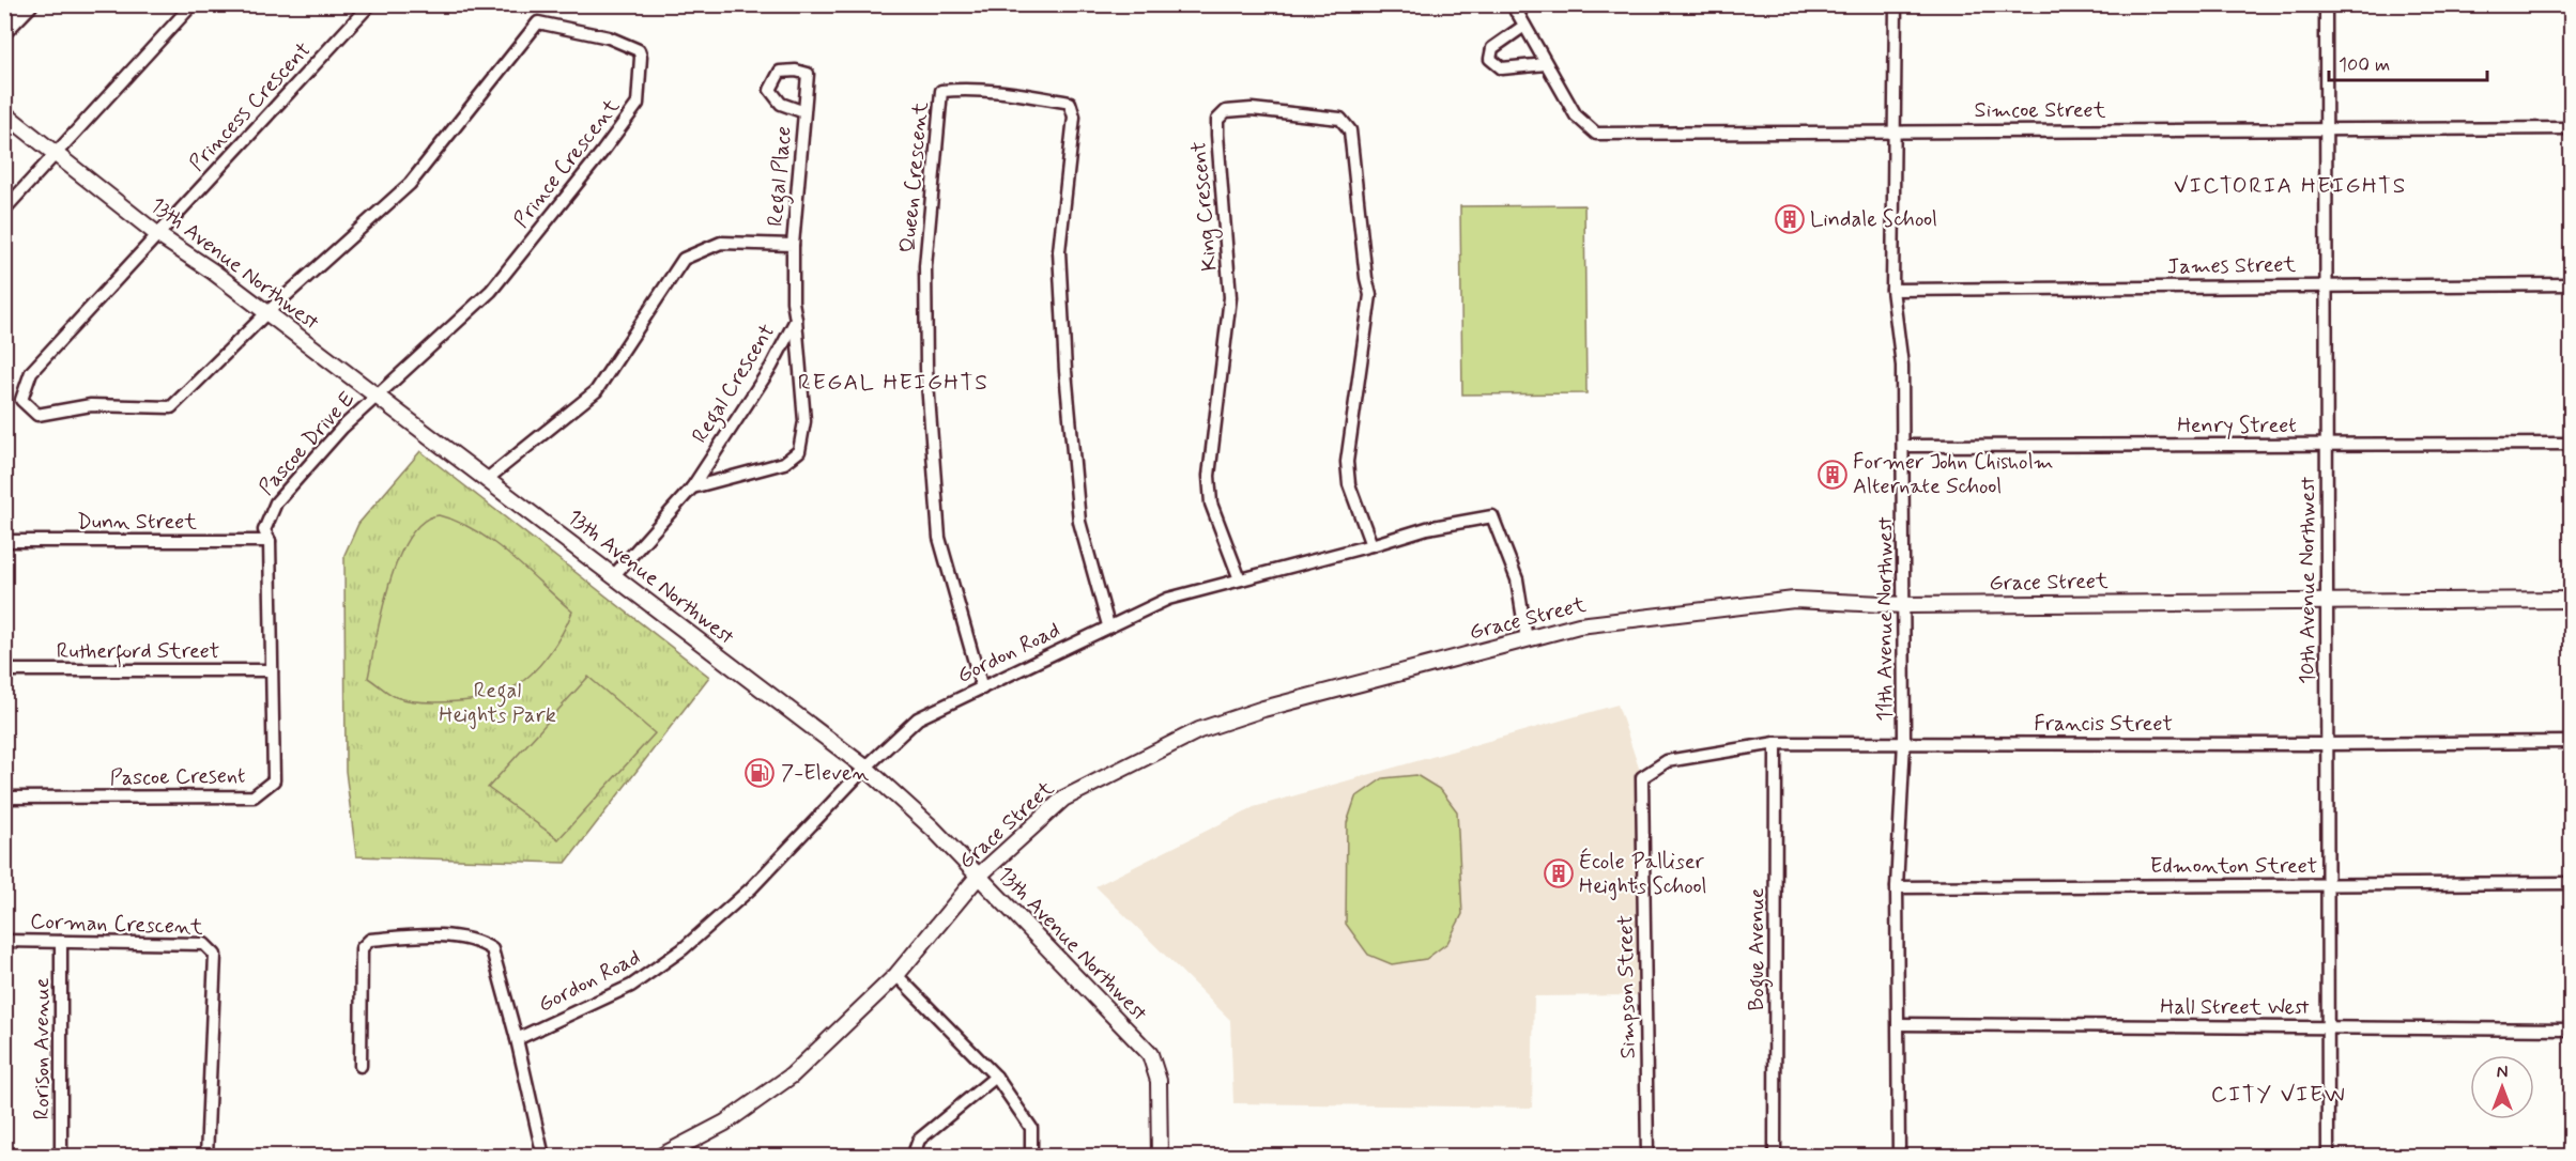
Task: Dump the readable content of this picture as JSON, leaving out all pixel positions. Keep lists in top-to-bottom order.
{
  "streets": {
    "street": [
      "Princess Crescent",
      "Simcoe Street",
      "Prince Crescent",
      "Regal Place",
      "Queen Crescent",
      "King Crescent",
      "13th Avenue Northwest",
      "James Street",
      "Regal Crescent",
      "Henry Street",
      "Pascoe Drive E",
      "Dunn Street",
      "10th Avenue Northwest",
      "Grace Street",
      "11th Avenue Northwest",
      "Rutherford Street",
      "Gordon Road",
      "Francis Street",
      "Pascoe Cresent",
      "Edmonton Street",
      "Corman Crescent",
      "Bogue Avenue",
      "Simpson Street",
      "Hall Street West",
      "Rorison Avenue"
    ]
  },
  "crossings": [
    ["Princess Crescent", "Prince Crescent"],
    ["Princess Crescent", "13th Avenue Northwest"],
    ["Simcoe Street", "10th Avenue Northwest"],
    ["Simcoe Street", "11th Avenue Northwest"],
    ["Prince Crescent", "13th Avenue Northwest"],
    ["Prince Crescent", "Pascoe Drive E"],
    ["Regal Place", "Regal Crescent"],
    ["Queen Crescent", "Gordon Road"],
    ["King Crescent", "Gordon Road"],
    ["13th Avenue Northwest", "Regal Crescent"],
    ["13th Avenue Northwest", "Pascoe Drive E"],
    ["13th Avenue Northwest", "Grace Street"],
    ["13th Avenue Northwest", "Gordon Road"],
    ["James Street", "10th Avenue Northwest"],
    ["James Street", "11th Avenue Northwest"],
    ["Henry Street", "10th Avenue Northwest"],
    ["Henry Street", "11th Avenue Northwest"],
    ["Pascoe Drive E", "Dunn Street"],
    ["Pascoe Drive E", "Rutherford Street"],
    ["Pascoe Drive E", "Pascoe Cresent"],
    ["10th Avenue Northwest", "Grace Street"],
    ["10th Avenue Northwest", "Francis Street"],
    ["10th Avenue Northwest", "Edmonton Street"],
    ["10th Avenue Northwest", "Hall Street West"],
    ["Grace Street", "11th Avenue Northwest"],
    ["Grace Street", "Gordon Road"],
    ["11th Avenue Northwest", "Francis Street"],
    ["11th Avenue Northwest", "Edmonton Street"],
    ["11th Avenue Northwest", "Hall Street West"],
    ["Rutherford Street", "Pascoe Cresent"],
    ["Francis Street", "Bogue Avenue"],
    ["Francis Street", "Simpson Street"],
    ["Corman Crescent", "Rorison Avenue"]
  ],
  "districts": ["VICTORIA HEIGHTS", "REGAL HEIGHTS", "CITY VIEW"],
  "parks": ["Regal Heights Park"],
  "places": {
    "building": ["Lindale School", "Former John Chisholm Alternate School", "École Palliser Heights School"],
    "fuel station": ["7-Eleven"]
  },
  "scale_bar": "100 m",
  "north": "top"
}
